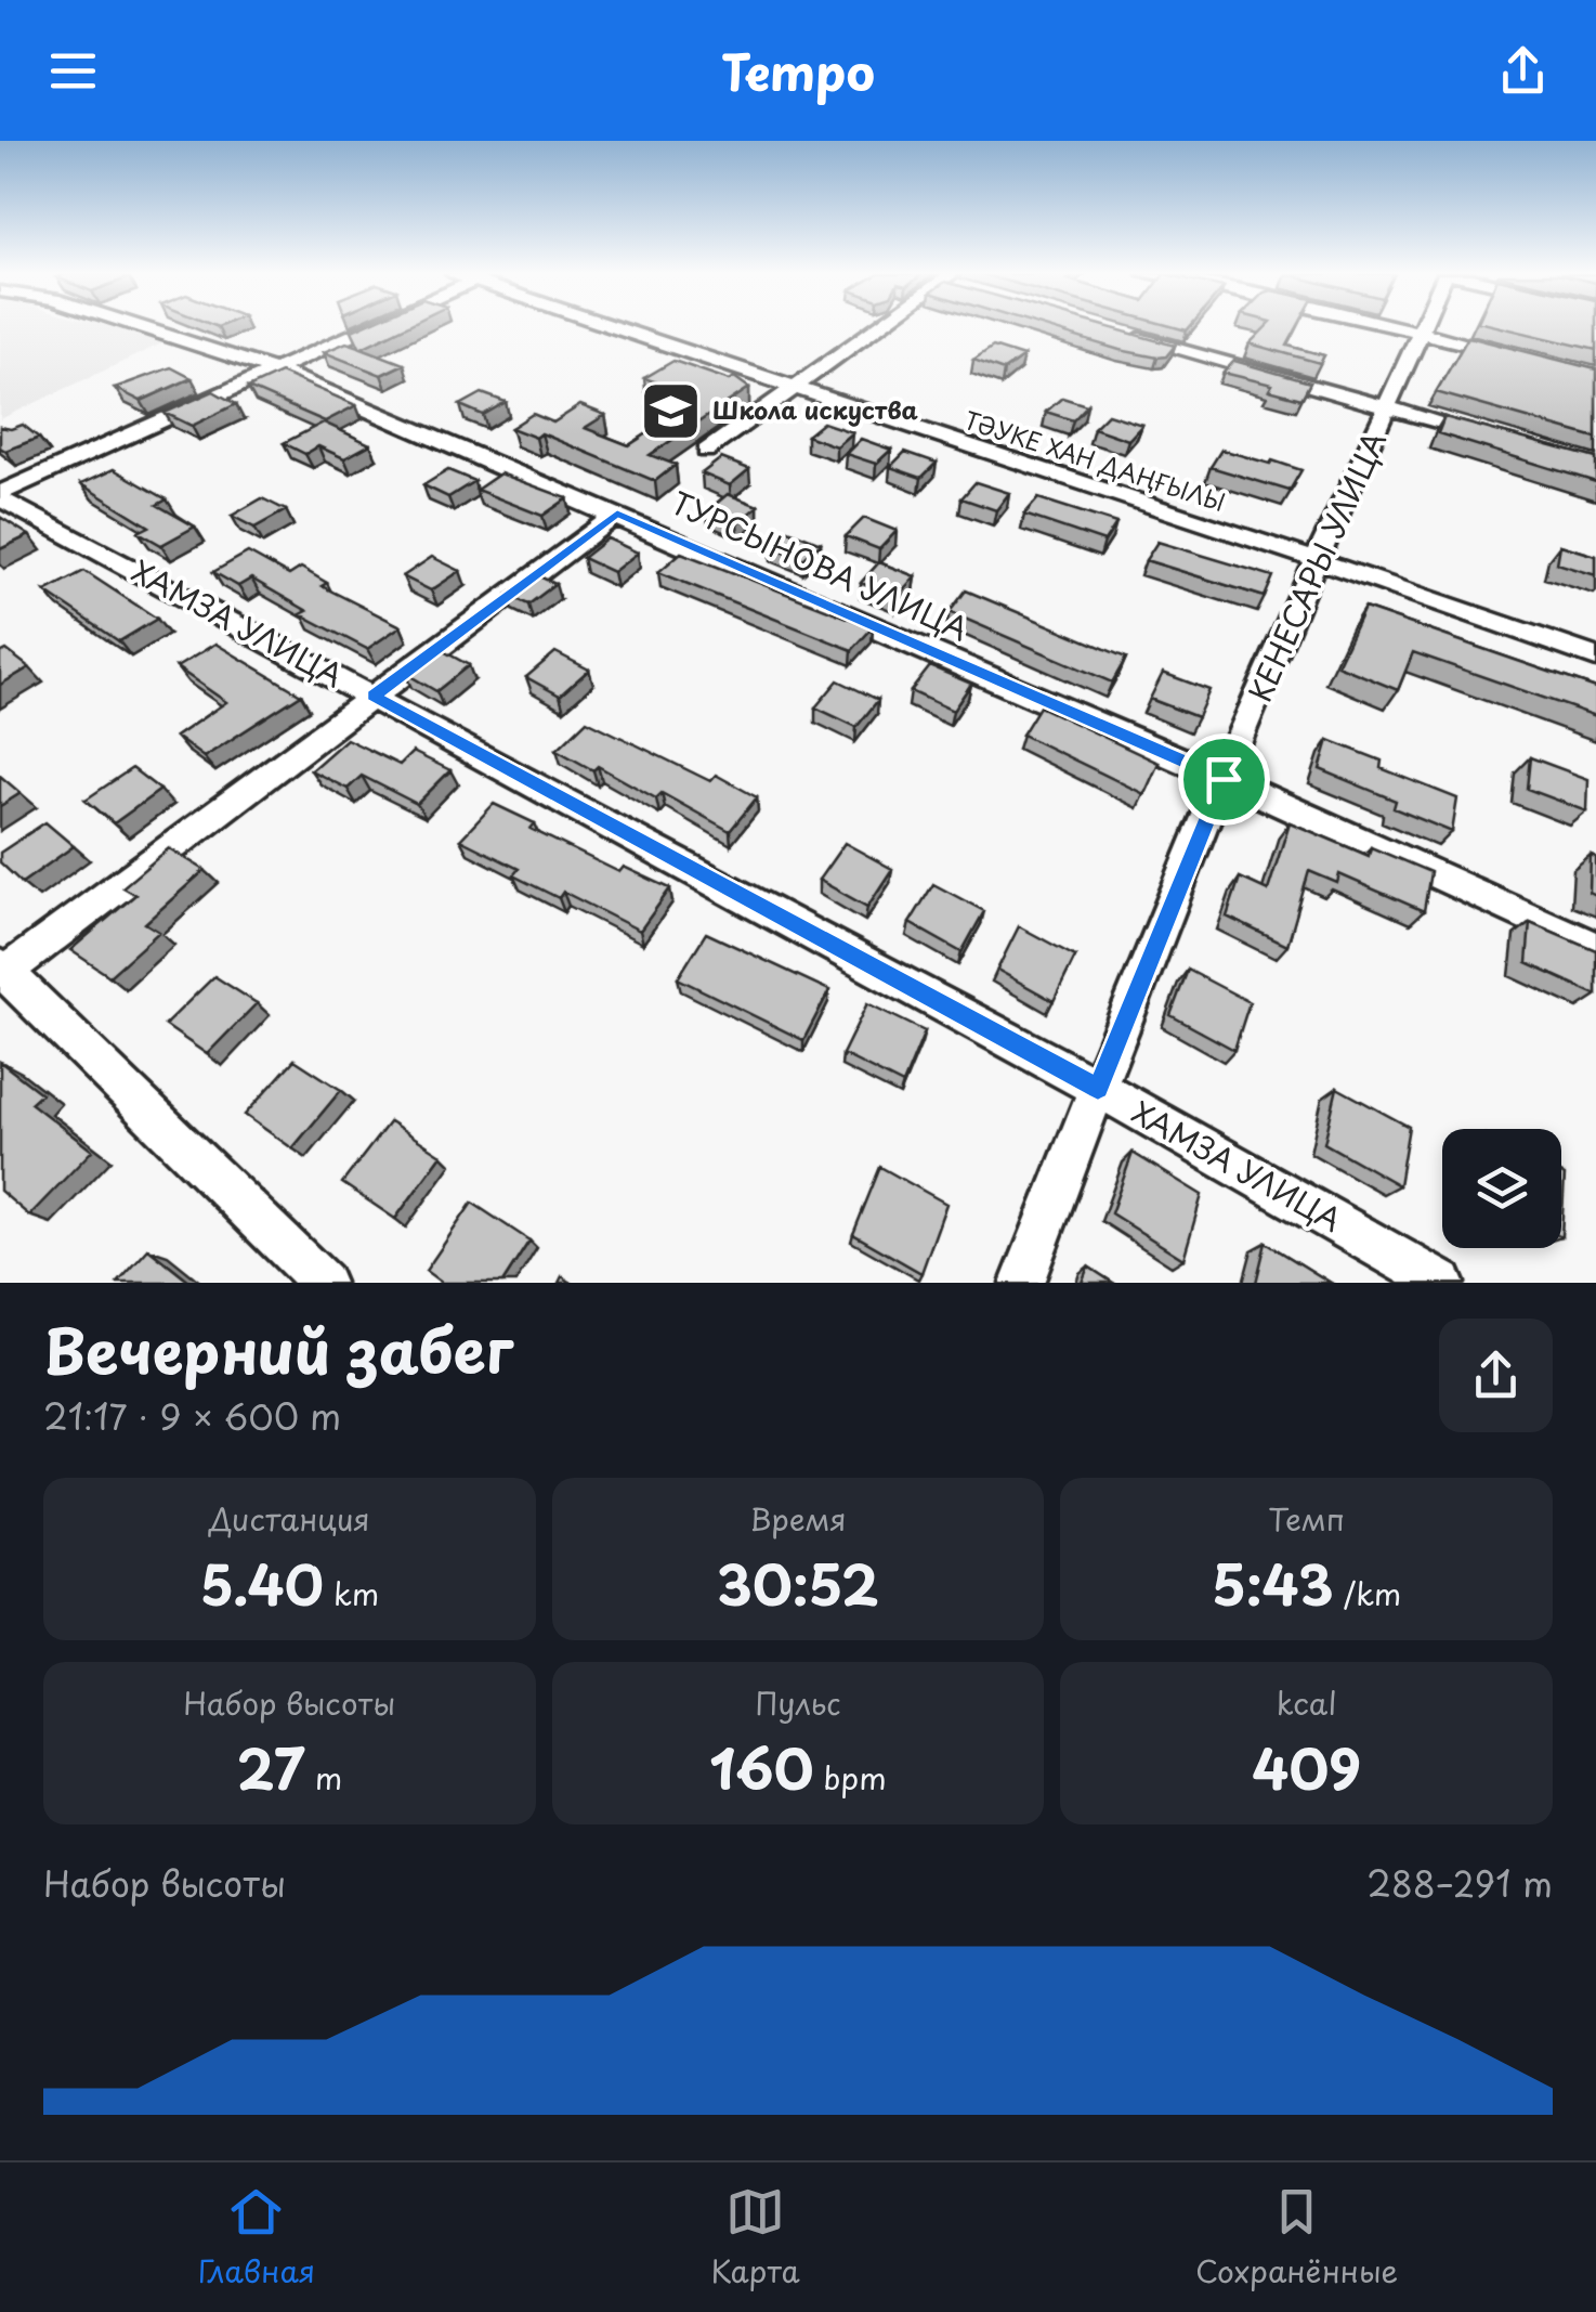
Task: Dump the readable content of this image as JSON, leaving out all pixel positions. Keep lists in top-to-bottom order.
{
  "streets": {
    "street": [
      "ТӘУКЕ ХАН ДАҢҒЫЛЫ",
      "ТУРСЫНОВА УЛИЦА",
      "КЕНЕСАРЫ УЛИЦА",
      "ХАМЗА УЛИЦА"
    ]
  },
  "crossings": [
    ["ТӘУКЕ ХАН ДАҢҒЫЛЫ", "КЕНЕСАРЫ УЛИЦА"],
    ["ТУРСЫНОВА УЛИЦА", "КЕНЕСАРЫ УЛИЦА"],
    ["КЕНЕСАРЫ УЛИЦА", "ХАМЗА УЛИЦА"]
  ],
  "places": {
    "school or university": ["Школа искуства"]
  },
  "page": {
    "header": "Tempo",
    "heading": ["Вечерний забег", "21:17 · 9 × 600 m"],
    "stats": [
      ["Дистанция", "5.40 km"],
      ["Время", "30:52"],
      ["Темп", "5:43 /km"],
      ["Набор высоты", "27 m"],
      ["Пульс", "160 bpm"],
      ["kcal", "409"]
    ],
    "chart": ["Набор высоты", "288–291 m"],
    "tabs": ["Главная", "Карта", "Сохранённые"]
  }
}
